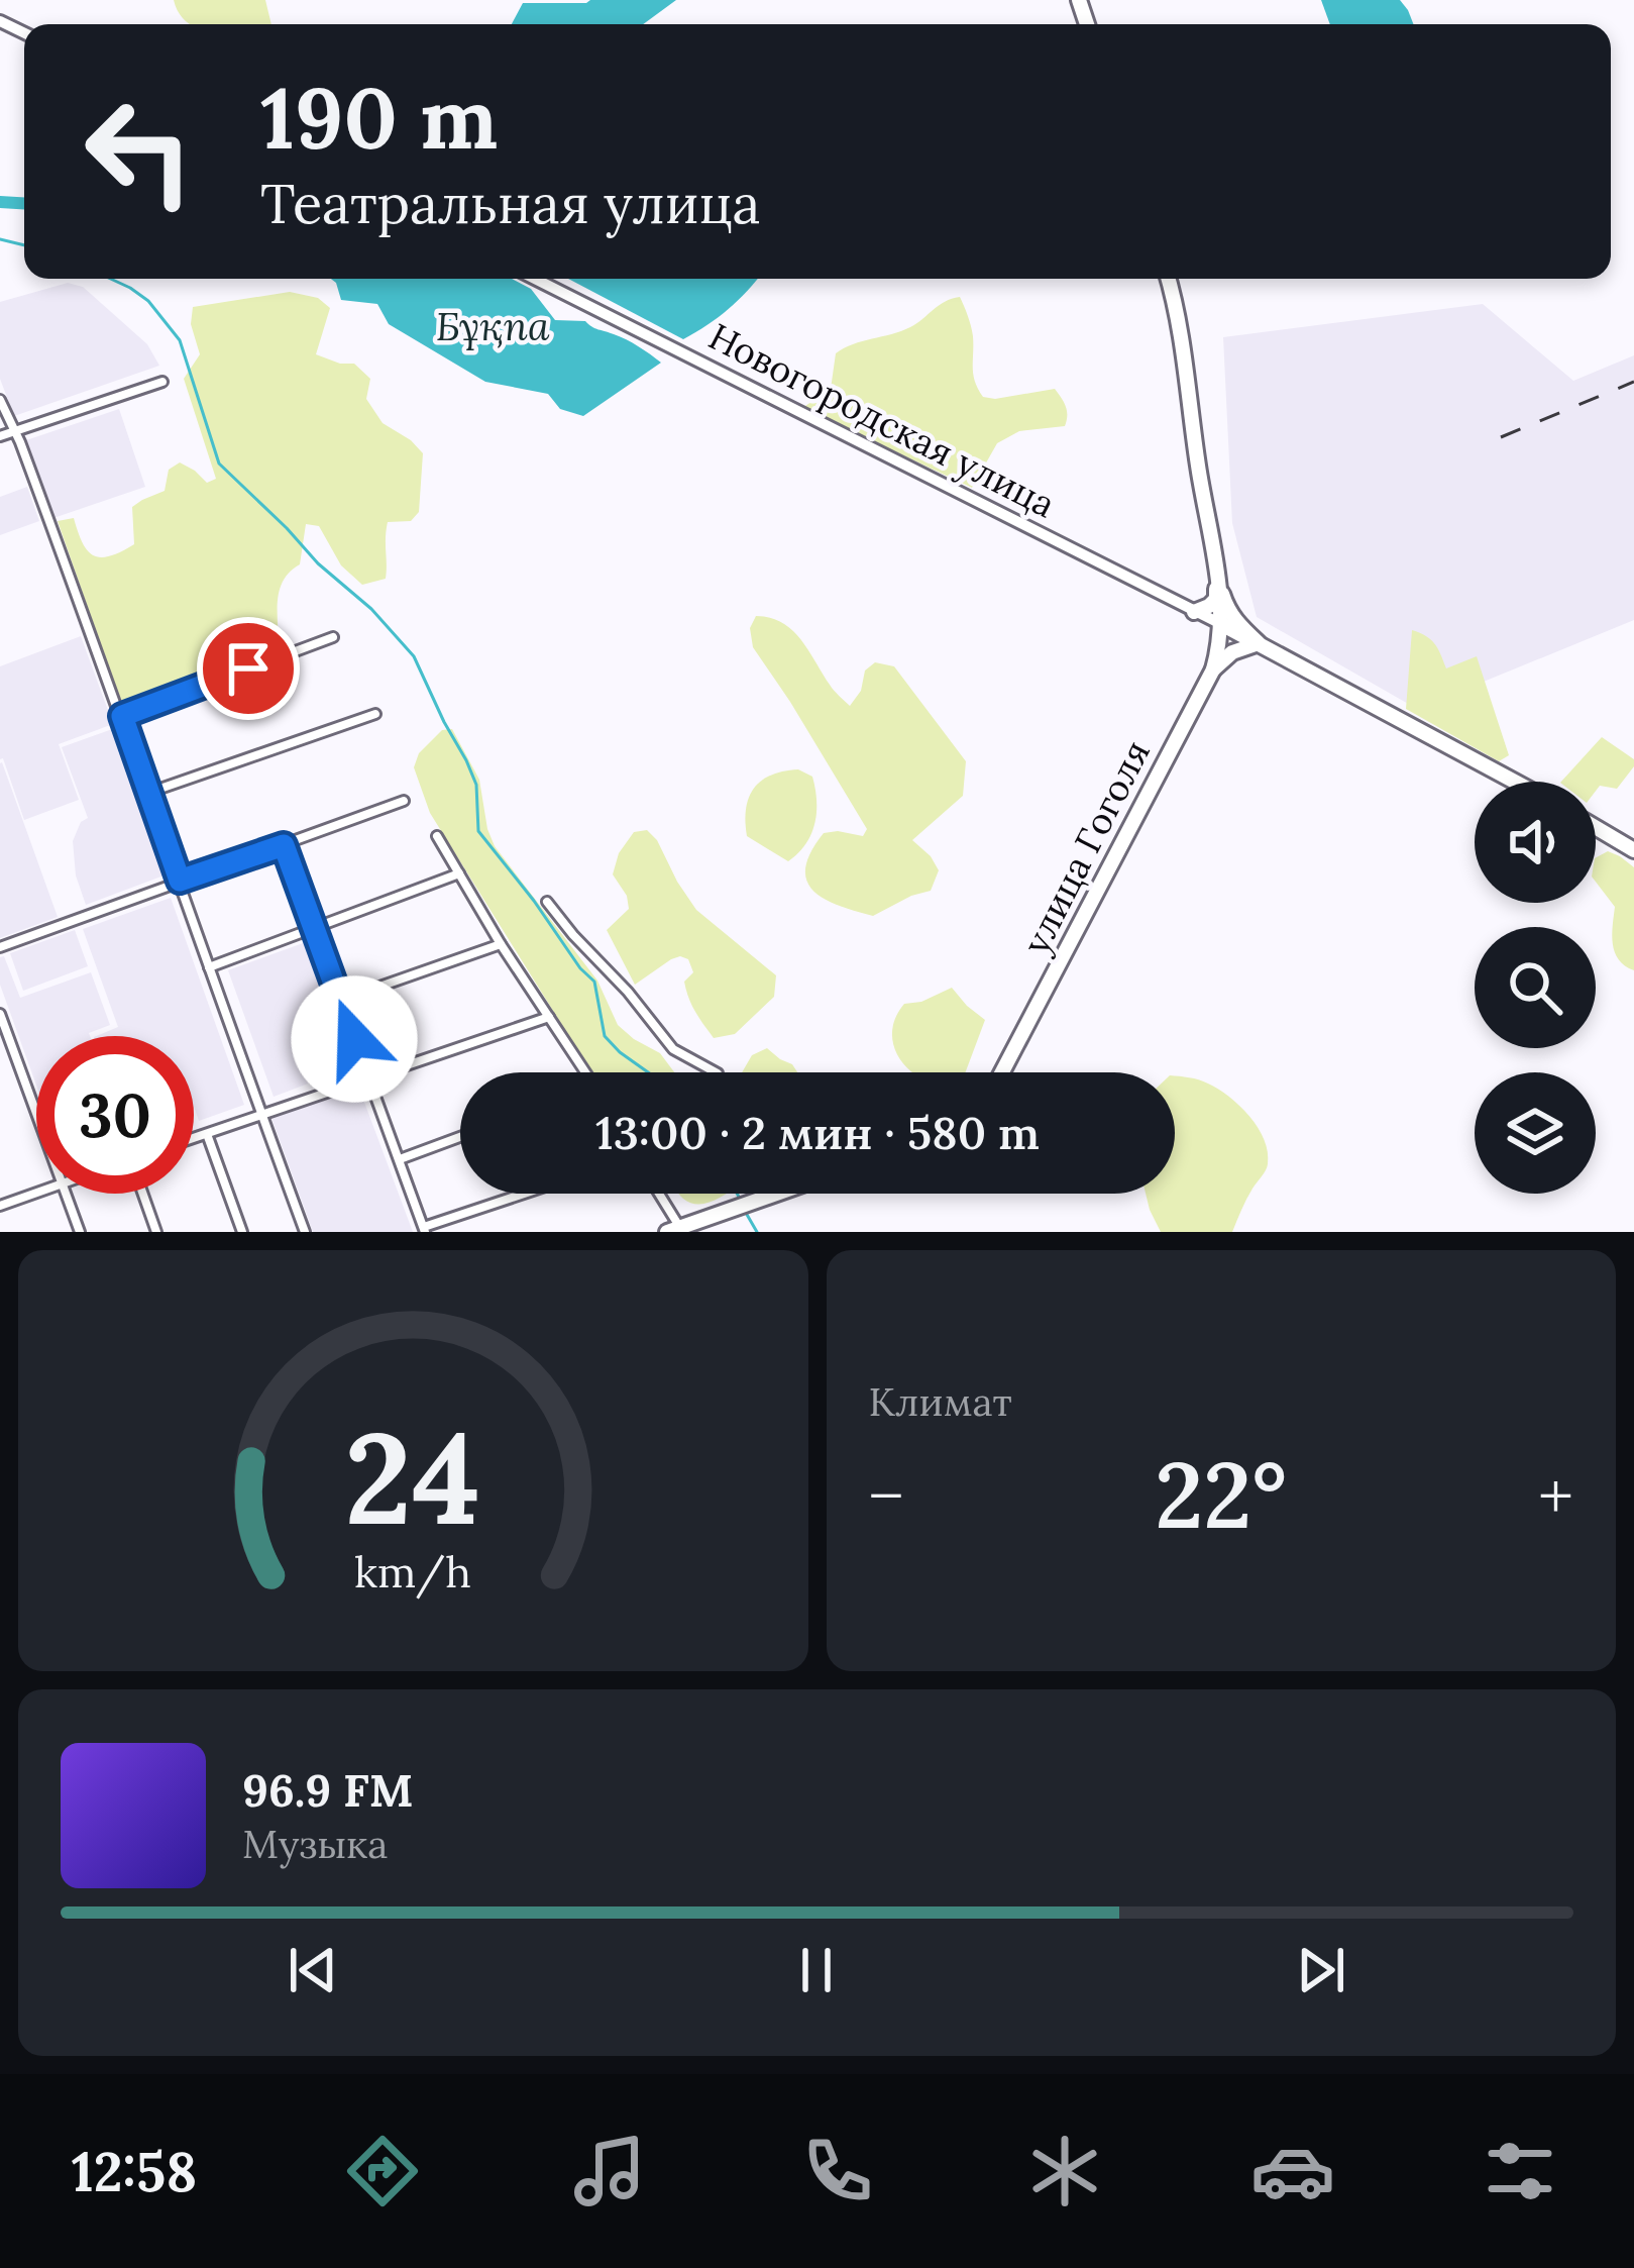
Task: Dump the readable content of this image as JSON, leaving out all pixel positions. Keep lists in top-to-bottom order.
{
  "streets": {
    "main road": ["улица Гоголя"],
    "street": ["Новогородская улица"]
  },
  "crossings": [
    ["Новогородская улица", "улица Гоголя"]
  ],
  "water": ["Бұқпа"],
  "page": {
    "turn": ["190 m", "Театральная улица"],
    "limit": "30",
    "trip": "13:00 · 2 мин · 580 m",
    "tile": "Климат",
    "heat": ["−", "22°", "+"],
    "song": ["96.9 FM", "Музыка"],
    "tabs": "12:58",
    "gauge": ["24", "km/h"]
  }
}
